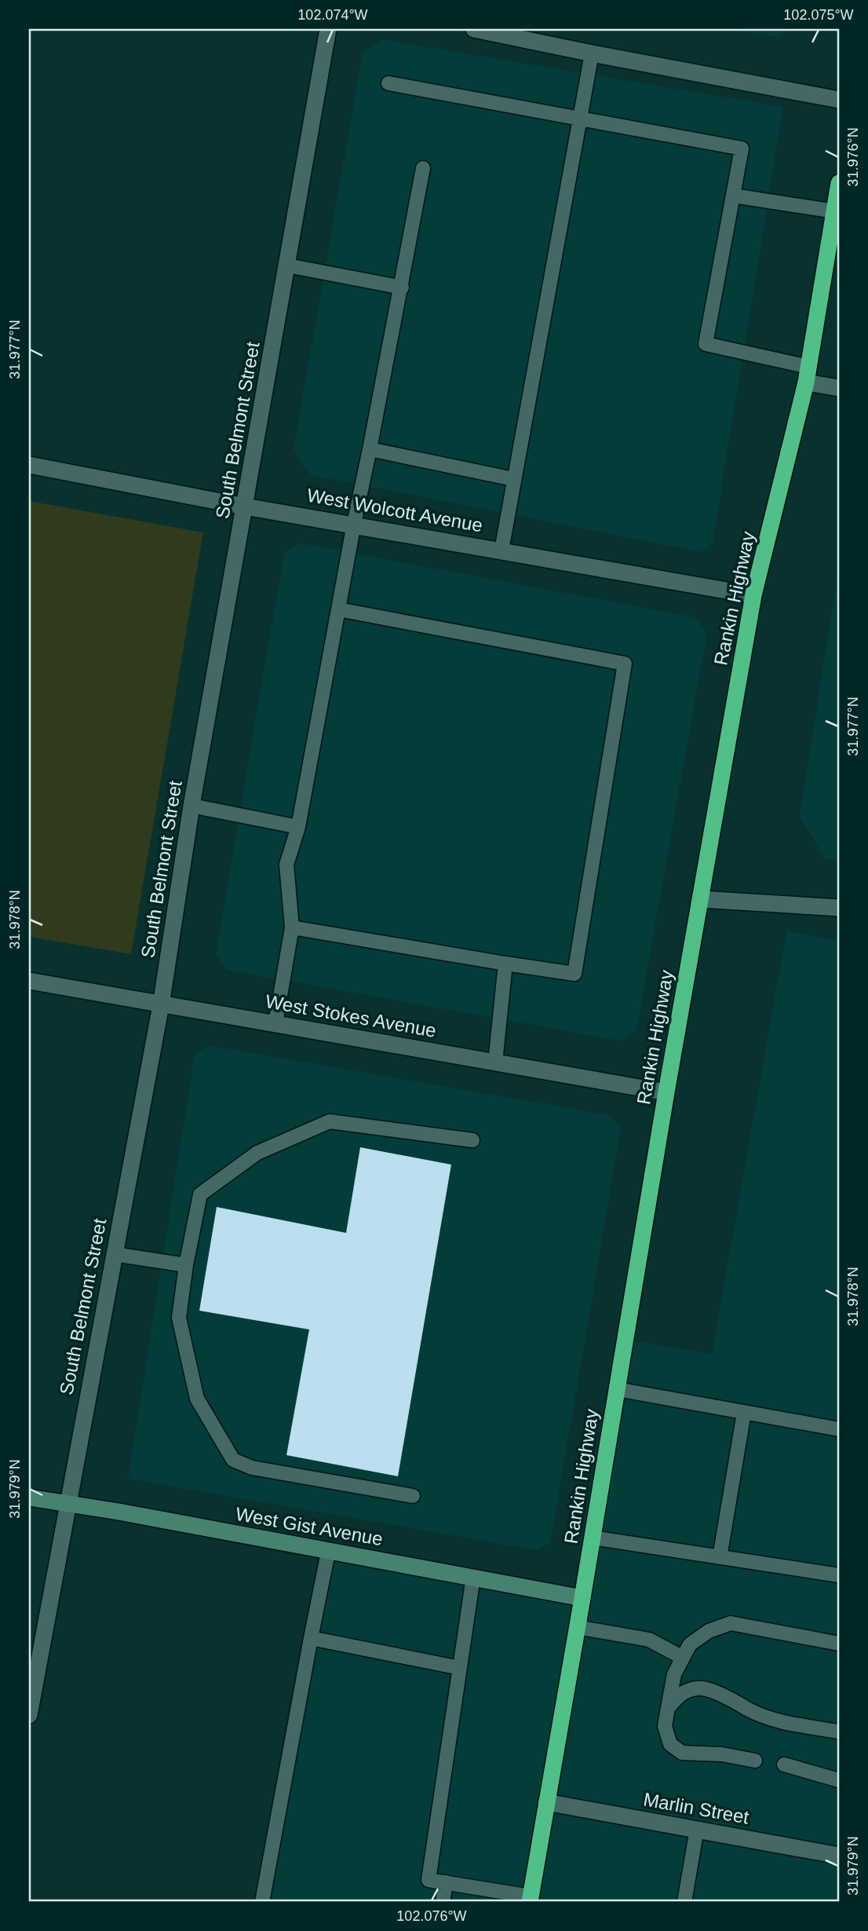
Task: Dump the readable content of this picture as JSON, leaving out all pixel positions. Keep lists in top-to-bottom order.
{
  "streets": {
    "highway": ["Rankin Highway"],
    "street": [
      "South Belmont Street",
      "West Wolcott Avenue",
      "West Stokes Avenue",
      "West Gist Avenue",
      "Marlin Street"
    ]
  },
  "crossings": [
    ["South Belmont Street", "West Wolcott Avenue"],
    ["South Belmont Street", "West Stokes Avenue"],
    ["South Belmont Street", "West Gist Avenue"],
    ["West Wolcott Avenue", "Rankin Highway"],
    ["Rankin Highway", "West Stokes Avenue"],
    ["Rankin Highway", "West Gist Avenue"],
    ["Rankin Highway", "Marlin Street"]
  ],
  "coordinates": [
    "102.074°W",
    "102.075°W",
    "31.976°N",
    "31.977°N",
    "31.978°N",
    "31.979°N",
    "102.076°W"
  ]
}
